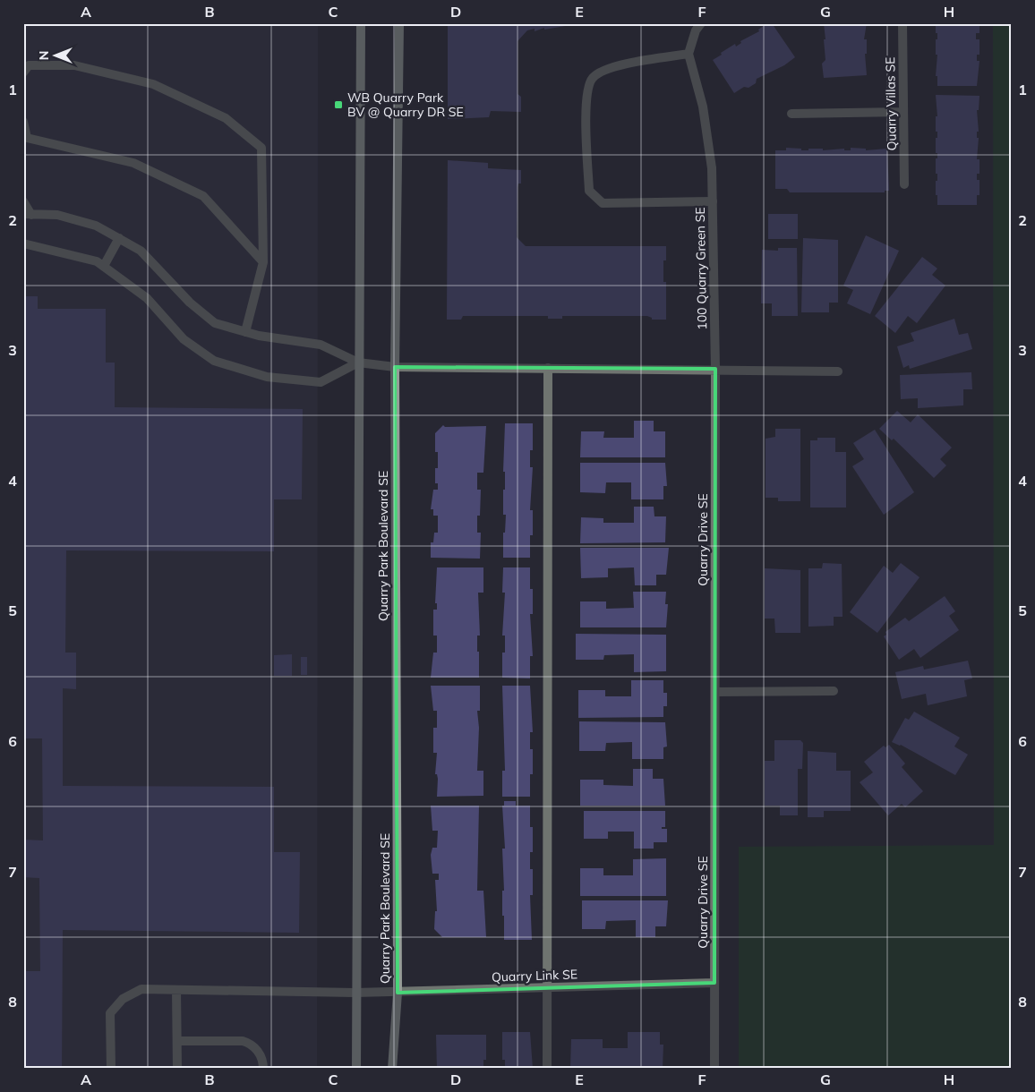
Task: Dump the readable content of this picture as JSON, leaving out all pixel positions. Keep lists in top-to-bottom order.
{
  "streets": {
    "street": [
      "Quarry Villas SE",
      "100 Quarry Green SE",
      "Quarry Drive SE",
      "Quarry Park Boulevard SE",
      "Quarry Link SE"
    ]
  },
  "crossings": [
    ["100 Quarry Green SE", "Quarry Drive SE"],
    ["Quarry Drive SE", "Quarry Link SE"],
    ["Quarry Park Boulevard SE", "Quarry Link SE"]
  ],
  "places": {
    "transit": ["WB Quarry Park BV @ Quarry DR SE"]
  },
  "north": "left",
  "grid": {
    "columns": [
      "A",
      "B",
      "C",
      "D",
      "E",
      "F",
      "G",
      "H"
    ],
    "rows": [
      "1",
      "2",
      "3",
      "4",
      "5",
      "6",
      "7",
      "8"
    ]
  }
}
